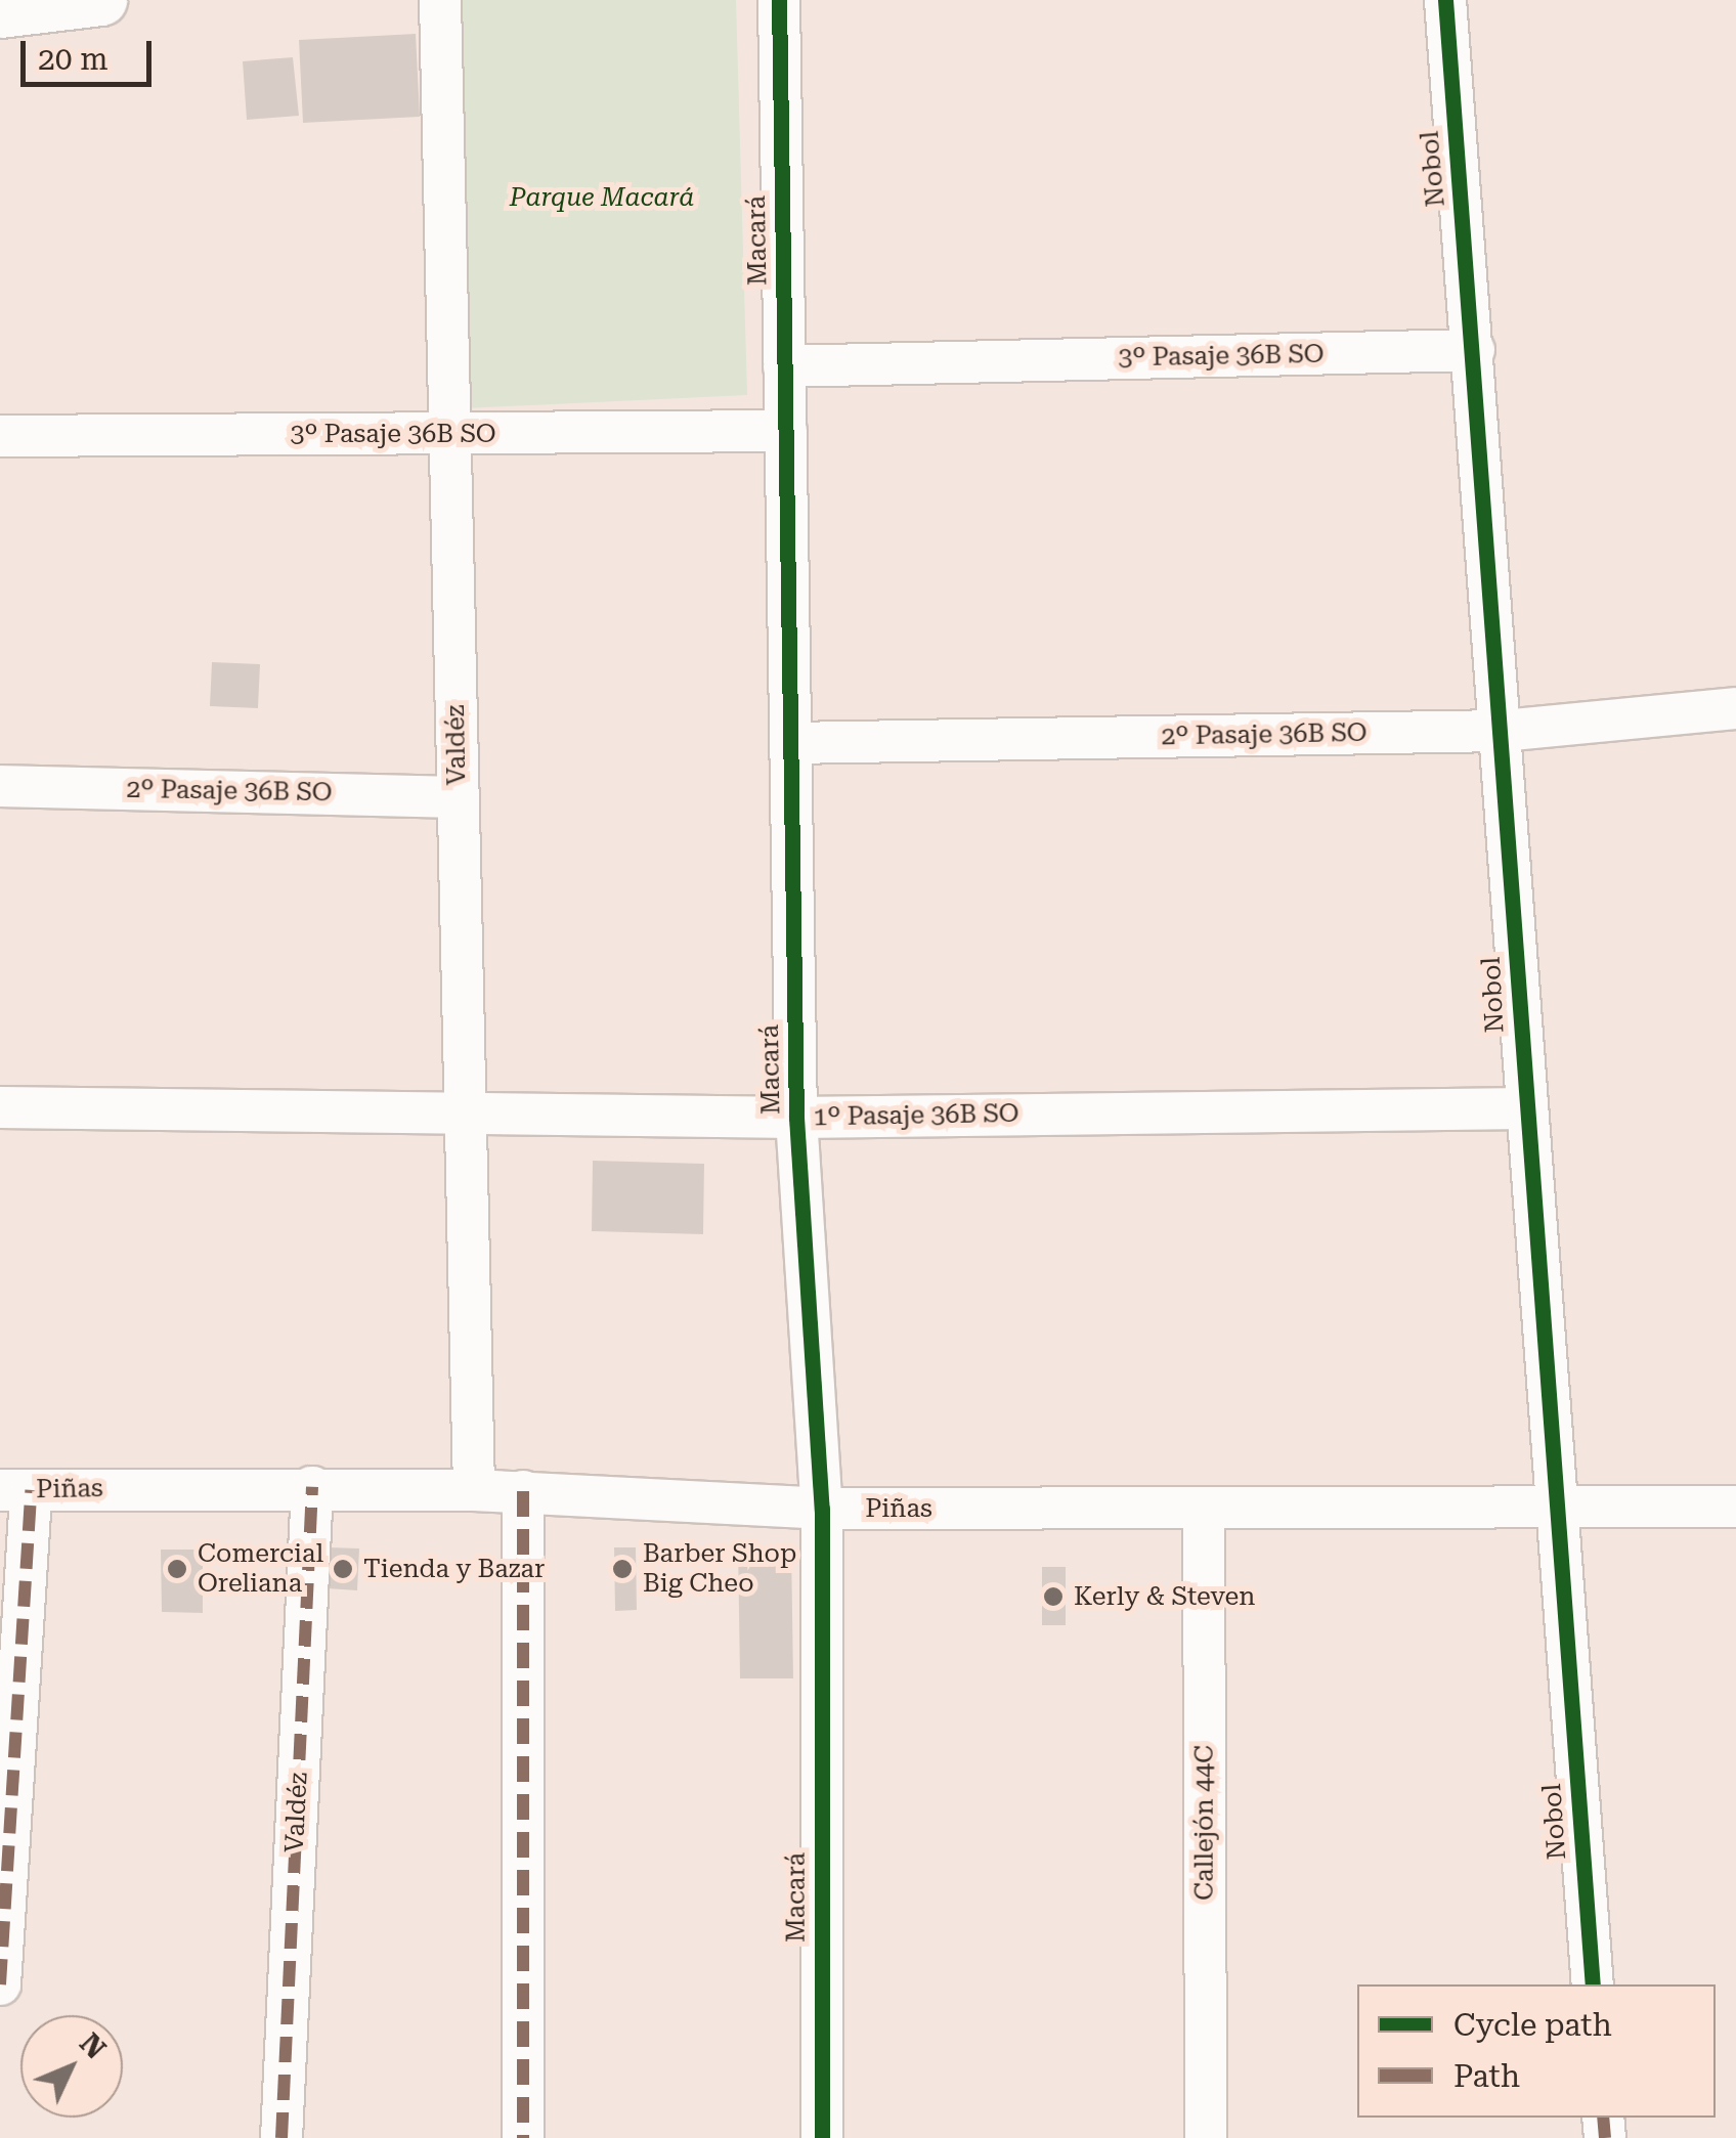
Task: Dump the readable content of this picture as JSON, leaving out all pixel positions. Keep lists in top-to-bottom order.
{
  "streets": {
    "street": [
      "Nobol",
      "Macará",
      "3º Pasaje 36B SO",
      "2º Pasaje 36B SO",
      "Valdéz",
      "1º Pasaje 36B SO",
      "Piñas",
      "Callejón 44C"
    ]
  },
  "crossings": [
    ["Nobol", "3º Pasaje 36B SO"],
    ["Nobol", "2º Pasaje 36B SO"],
    ["Nobol", "1º Pasaje 36B SO"],
    ["Nobol", "Piñas"],
    ["Macará", "3º Pasaje 36B SO"],
    ["Macará", "2º Pasaje 36B SO"],
    ["Macará", "1º Pasaje 36B SO"],
    ["Macará", "Piñas"],
    ["3º Pasaje 36B SO", "Valdéz"],
    ["2º Pasaje 36B SO", "Valdéz"],
    ["Valdéz", "1º Pasaje 36B SO"],
    ["Valdéz", "Piñas"],
    ["Piñas", "Callejón 44C"]
  ],
  "parks": ["Parque Macará"],
  "places": [
    "Comercial Oreliana",
    "Tienda y Bazar",
    "Barber Shop Big Cheo",
    "Kerly & Steven"
  ],
  "legend": ["Cycle path", "Path"],
  "scale_bar": "20 m",
  "north": "top right"
}
